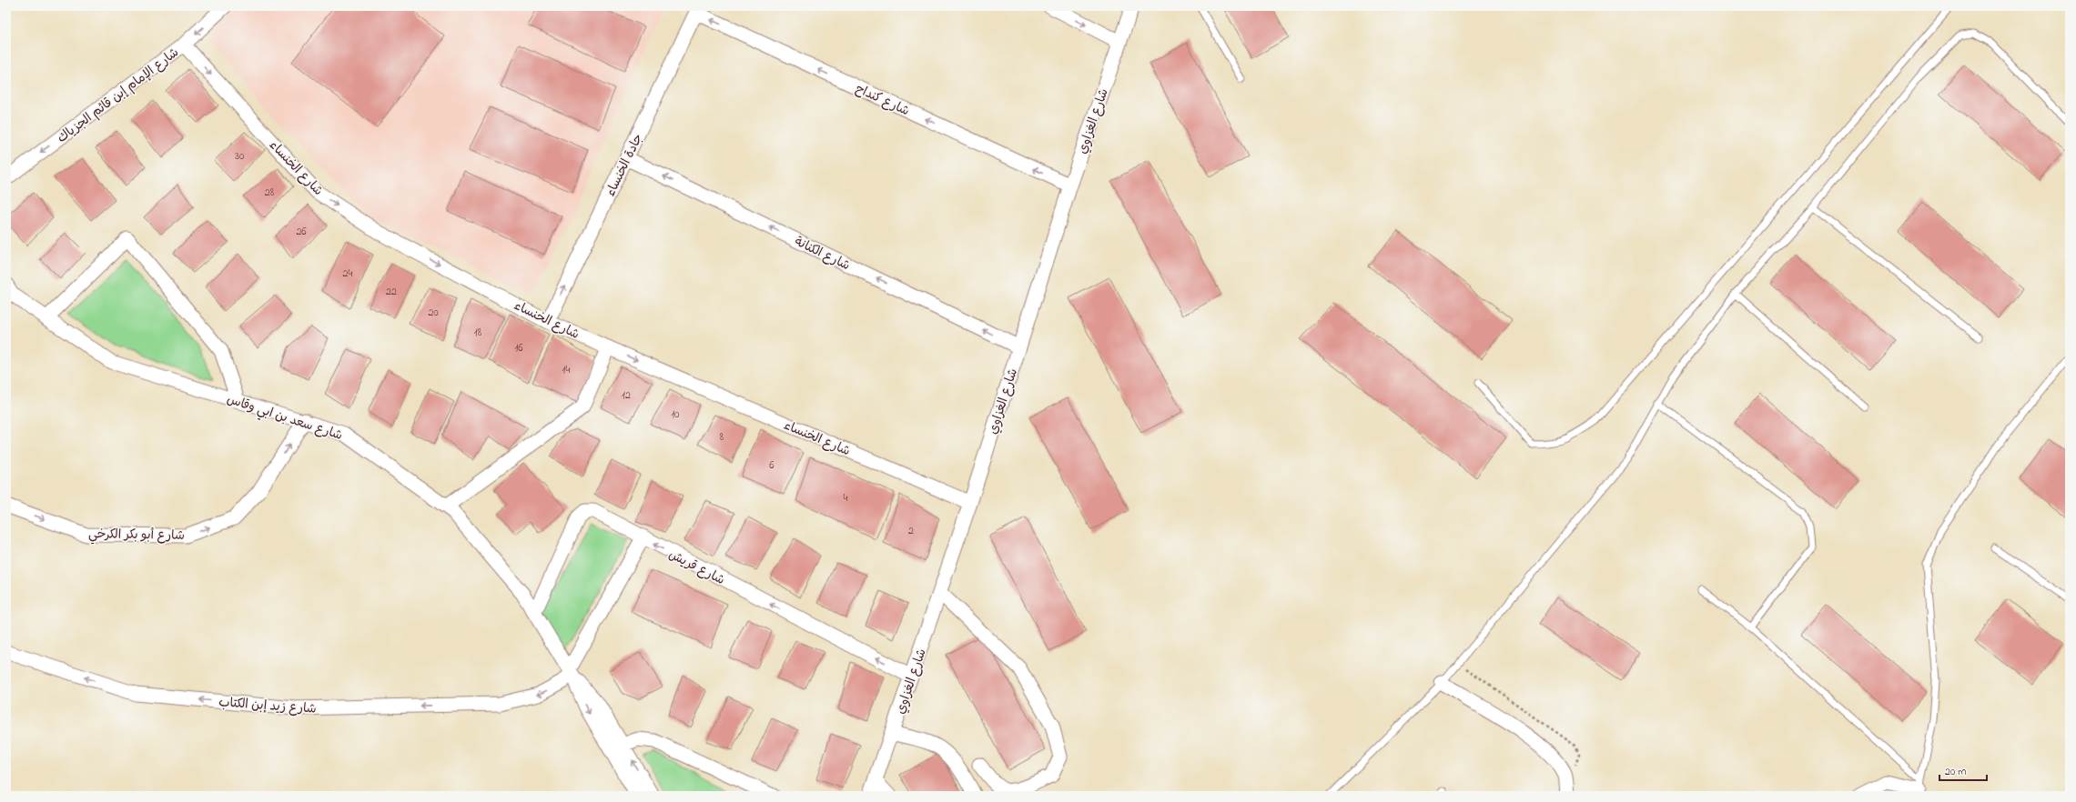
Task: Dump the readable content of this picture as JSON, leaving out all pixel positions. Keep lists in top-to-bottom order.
{
  "streets": {
    "street": [
      "شارع الإمام إبن قائم الجزياك",
      "شارع كنداح",
      "شارع الغزاوي",
      "جادة الخنساء",
      "شارع الخنساء",
      "شارع الكنانة",
      "شارع سعد بن ابي وقاس",
      "شارع أبو بكر الكرخي",
      "شارع قريش",
      "شارع زيد إبن الكتاب"
    ]
  },
  "crossings": [
    ["شارع الإمام إبن قائم الجزياك", "شارع الخنساء"],
    ["شارع كنداح", "شارع الغزاوي"],
    ["شارع كنداح", "جادة الخنساء"],
    ["شارع الغزاوي", "شارع الخنساء"],
    ["شارع الغزاوي", "شارع الكنانة"],
    ["شارع الغزاوي", "شارع قريش"],
    ["جادة الخنساء", "شارع الخنساء"],
    ["جادة الخنساء", "شارع الكنانة"],
    ["شارع سعد بن ابي وقاس", "شارع أبو بكر الكرخي"],
    ["شارع سعد بن ابي وقاس", "شارع قريش"],
    ["شارع سعد بن ابي وقاس", "شارع زيد إبن الكتاب"]
  ],
  "one_way": [
    "شارع الإمام إبن قائم الجزياك",
    "شارع كنداح",
    "جادة الخنساء",
    "شارع الخنساء",
    "شارع الكنانة",
    "شارع أبو بكر الكرخي",
    "شارع قريش",
    "شارع زيد إبن الكتاب"
  ],
  "house_numbers": [
    "30",
    "28",
    "26",
    "24",
    "22",
    "20",
    "18",
    "16",
    "14",
    "12",
    "10",
    "8",
    "6",
    "4",
    "2"
  ],
  "scale_bar": "20 m"
}
